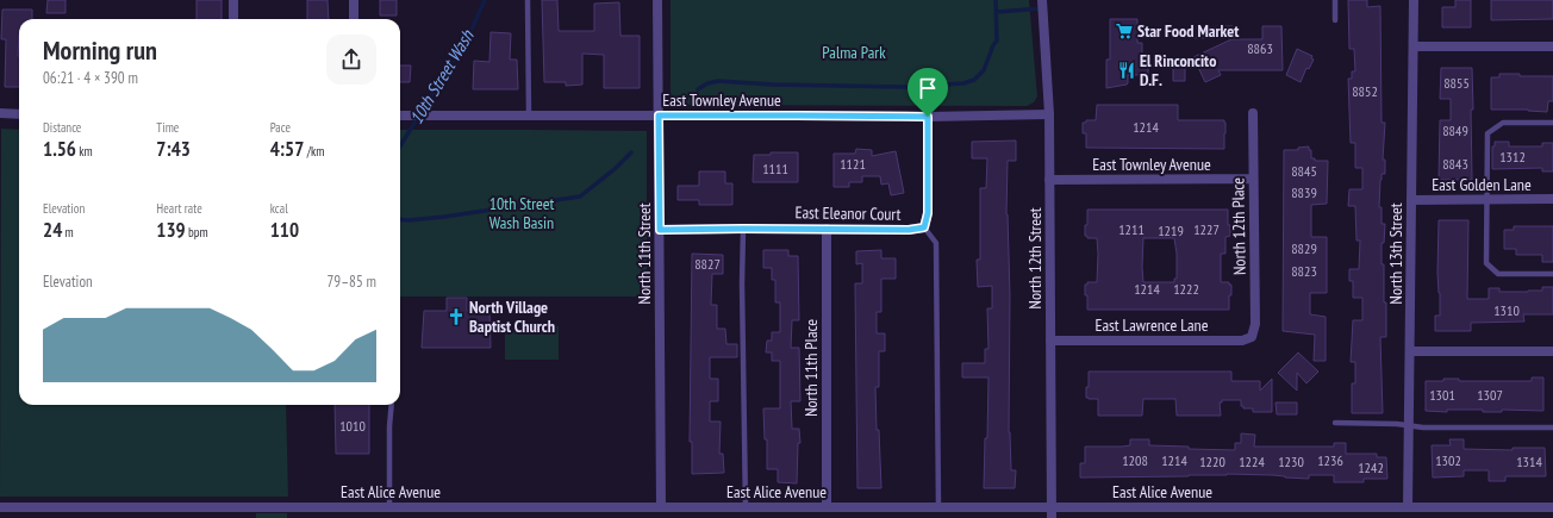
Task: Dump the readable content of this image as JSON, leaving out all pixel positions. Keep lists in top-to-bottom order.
{
  "streets": {
    "street": [
      "East Townley Avenue",
      "East Golden Lane",
      "East Eleanor Court",
      "North 12th Place",
      "North 11th Street",
      "North 13th Street",
      "North 12th Street",
      "East Lawrence Lane",
      "North 11th Place",
      "East Alice Avenue"
    ]
  },
  "crossings": [
    ["East Townley Avenue", "East Eleanor Court"],
    ["East Townley Avenue", "North 12th Place"],
    ["East Townley Avenue", "North 11th Street"],
    ["East Townley Avenue", "North 12th Street"],
    ["East Golden Lane", "North 13th Street"],
    ["East Eleanor Court", "North 11th Street"],
    ["East Eleanor Court", "North 11th Place"],
    ["North 12th Place", "East Lawrence Lane"],
    ["North 11th Street", "East Alice Avenue"],
    ["North 13th Street", "East Alice Avenue"],
    ["North 12th Street", "East Lawrence Lane"],
    ["North 12th Street", "East Alice Avenue"],
    ["North 11th Place", "East Alice Avenue"]
  ],
  "water": ["10th Street Wash"],
  "parks": ["Palma Park", "10th Street Wash Basin"],
  "places": {
    "supermarket": ["Star Food Market"],
    "restaurant": ["El Rinconcito D.F."],
    "church": ["North Village Baptist Church"]
  },
  "house_numbers": [
    "8863",
    "8855",
    "8852",
    "1214",
    "8849",
    "1312",
    "1121",
    "8843",
    "1111",
    "8845",
    "8839",
    "1211",
    "1227",
    "1219",
    "8829",
    "8827",
    "8823",
    "1214",
    "1222",
    "1310",
    "1301",
    "1307",
    "1010",
    "1208",
    "1214",
    "1236",
    "1302",
    "1220",
    "1224",
    "1230",
    "1314",
    "1242"
  ],
  "page": {
    "heading": ["Morning run", "06:21 · 4 × 390 m"],
    "stats": [
      ["Distance", "1.56 km"],
      ["Time", "7:43"],
      ["Pace", "4:57 /km"],
      ["Elevation", "24 m"],
      ["Heart rate", "139 bpm"],
      ["kcal", "110"]
    ],
    "chart": ["Elevation", "79–85 m"]
  }
}
